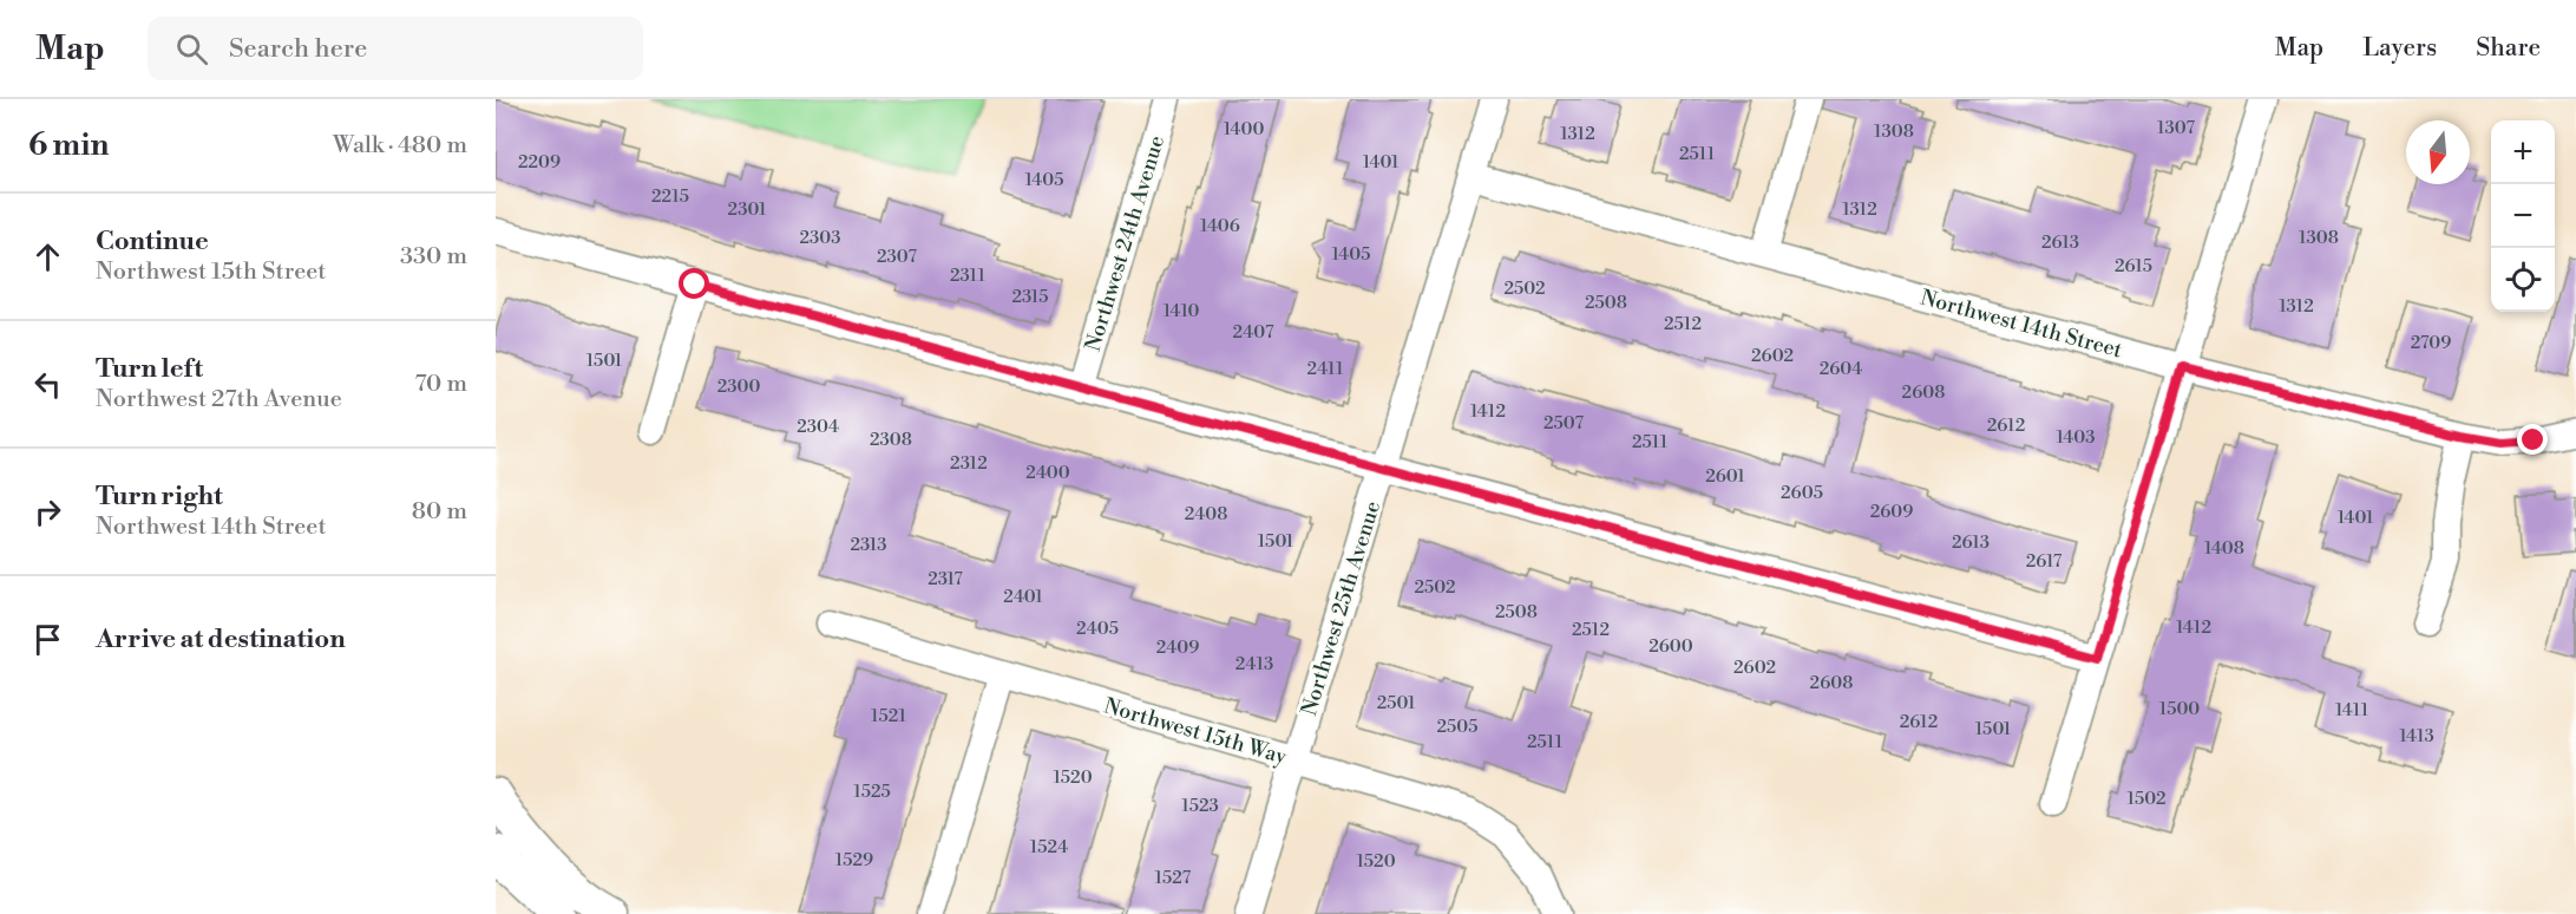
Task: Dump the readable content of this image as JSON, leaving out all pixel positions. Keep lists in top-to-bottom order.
{
  "streets": {
    "street": [
      "Northwest 24th Avenue",
      "Northwest 14th Street",
      "Northwest 25th Avenue",
      "Northwest 15th Way"
    ]
  },
  "crossings": [
    ["Northwest 14th Street", "Northwest 25th Avenue"],
    ["Northwest 25th Avenue", "Northwest 15th Way"]
  ],
  "house_numbers": [
    "1307",
    "1400",
    "1308",
    "1312",
    "2511",
    "2209",
    "1401",
    "1405",
    "2215",
    "2301",
    "1312",
    "1406",
    "2303",
    "1308",
    "2613",
    "1405",
    "2307",
    "2615",
    "2311",
    "2502",
    "2315",
    "2508",
    "1312",
    "1410",
    "2512",
    "2407",
    "2709",
    "2602",
    "1501",
    "2411",
    "2604",
    "2300",
    "2608",
    "1412",
    "2507",
    "2612",
    "2304",
    "1403",
    "2308",
    "2511",
    "2312",
    "2400",
    "2601",
    "2605",
    "2609",
    "2408",
    "1401",
    "1501",
    "2613",
    "2313",
    "1408",
    "2617",
    "2317",
    "2502",
    "2401",
    "2508",
    "1412",
    "2405",
    "2512",
    "2600",
    "2409",
    "2413",
    "2602",
    "2608",
    "2501",
    "1500",
    "1411",
    "1521",
    "2612",
    "2505",
    "1501",
    "1413",
    "2511",
    "1520",
    "1525",
    "1502",
    "1523",
    "1524",
    "1529",
    "1520",
    "1527"
  ],
  "north": "bottom",
  "page": {
    "header": "Map",
    "search": "Search here",
    "nav": ["Map", "Layers", "Share"],
    "heading": ["6 min", "Walk · 480 m"],
    "map_buttons": ["+", "−"],
    "list": [
      ["Continue", "Northwest 15th Street", "330 m"],
      ["Turn left", "Northwest 27th Avenue", "70 m"],
      ["Turn right", "Northwest 14th Street", "80 m"],
      "Arrive at destination"
    ]
  }
}
